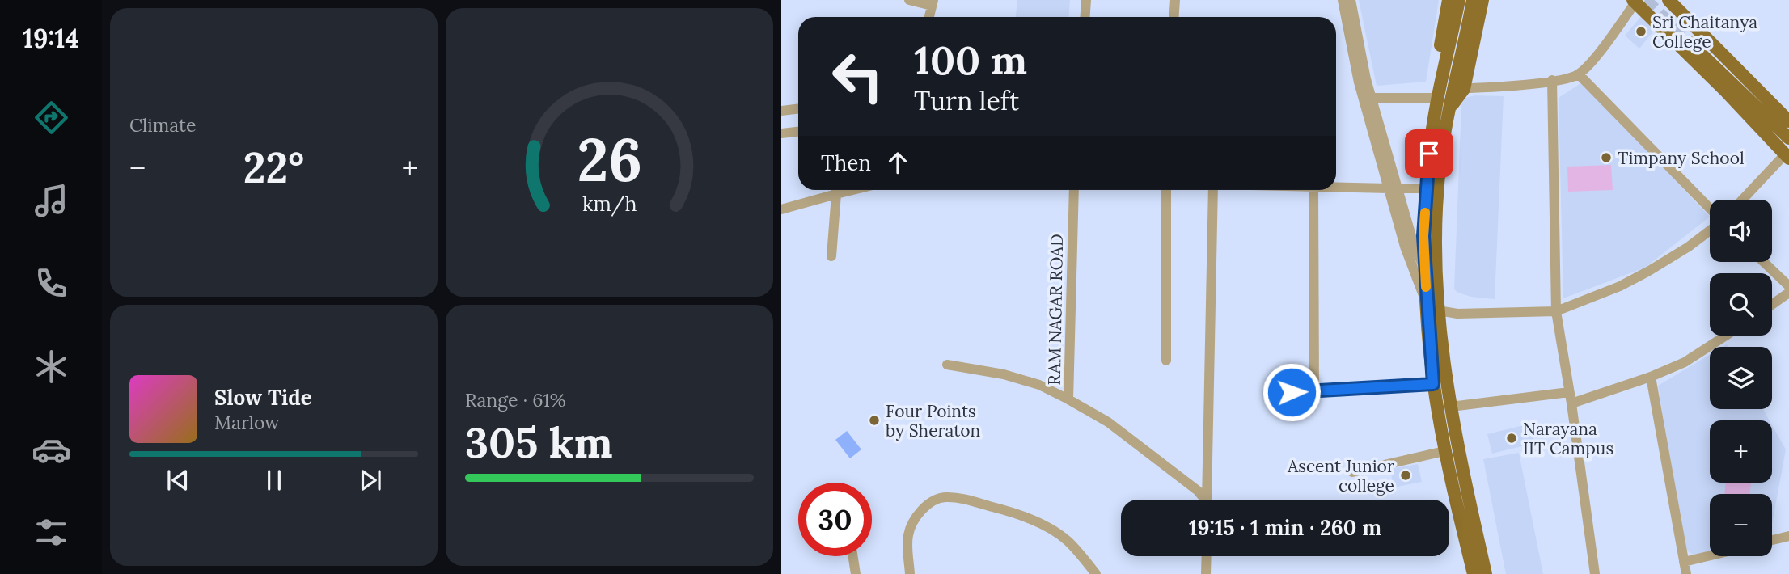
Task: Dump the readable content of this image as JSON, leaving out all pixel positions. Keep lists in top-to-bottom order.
{
  "streets": {
    "street": ["RAM NAGAR ROAD"]
  },
  "places": [
    "Sri Chaitanya College",
    "Timpany School",
    "Four Points by Sheraton",
    "Narayana IIT Campus",
    "Ascent Junior college"
  ],
  "page": {
    "tabs": "19:14",
    "tile": [
      "Climate",
      ["Range · 61%", "305 km"]
    ],
    "turn": ["100 m", "Turn left"],
    "then": "Then",
    "heat": ["−", "22°", "+"],
    "map_buttons": ["+", "−"],
    "song": ["Slow Tide", "Marlow"],
    "limit": "30",
    "trip": "19:15 · 1 min · 260 m",
    "gauge": ["26", "km/h"]
  }
}
